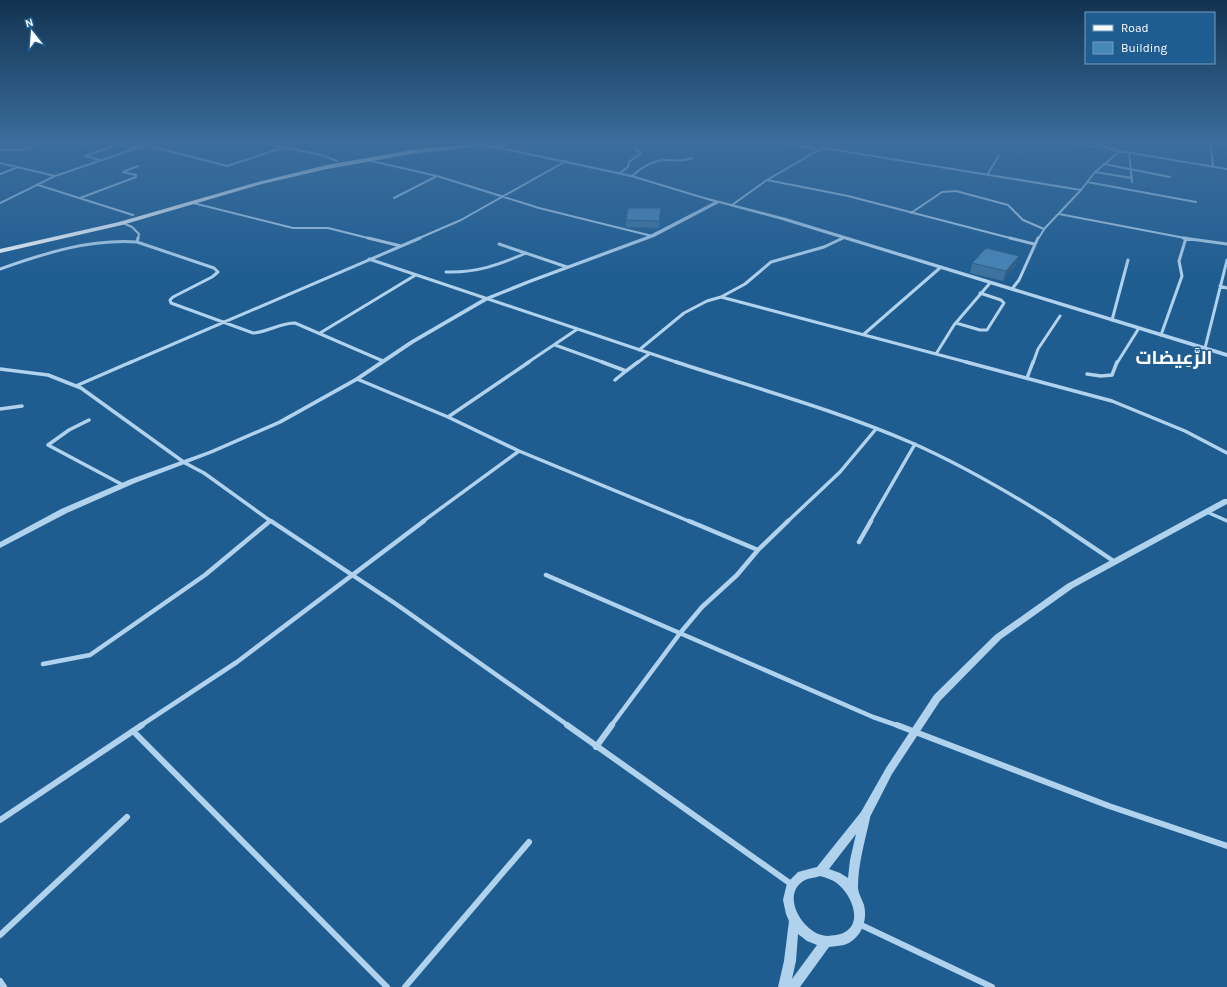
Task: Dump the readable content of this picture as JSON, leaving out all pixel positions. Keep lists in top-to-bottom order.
{
  "districts": ["الرَّعِيضات"],
  "legend": ["Road", "Building"],
  "north": "top"
}
